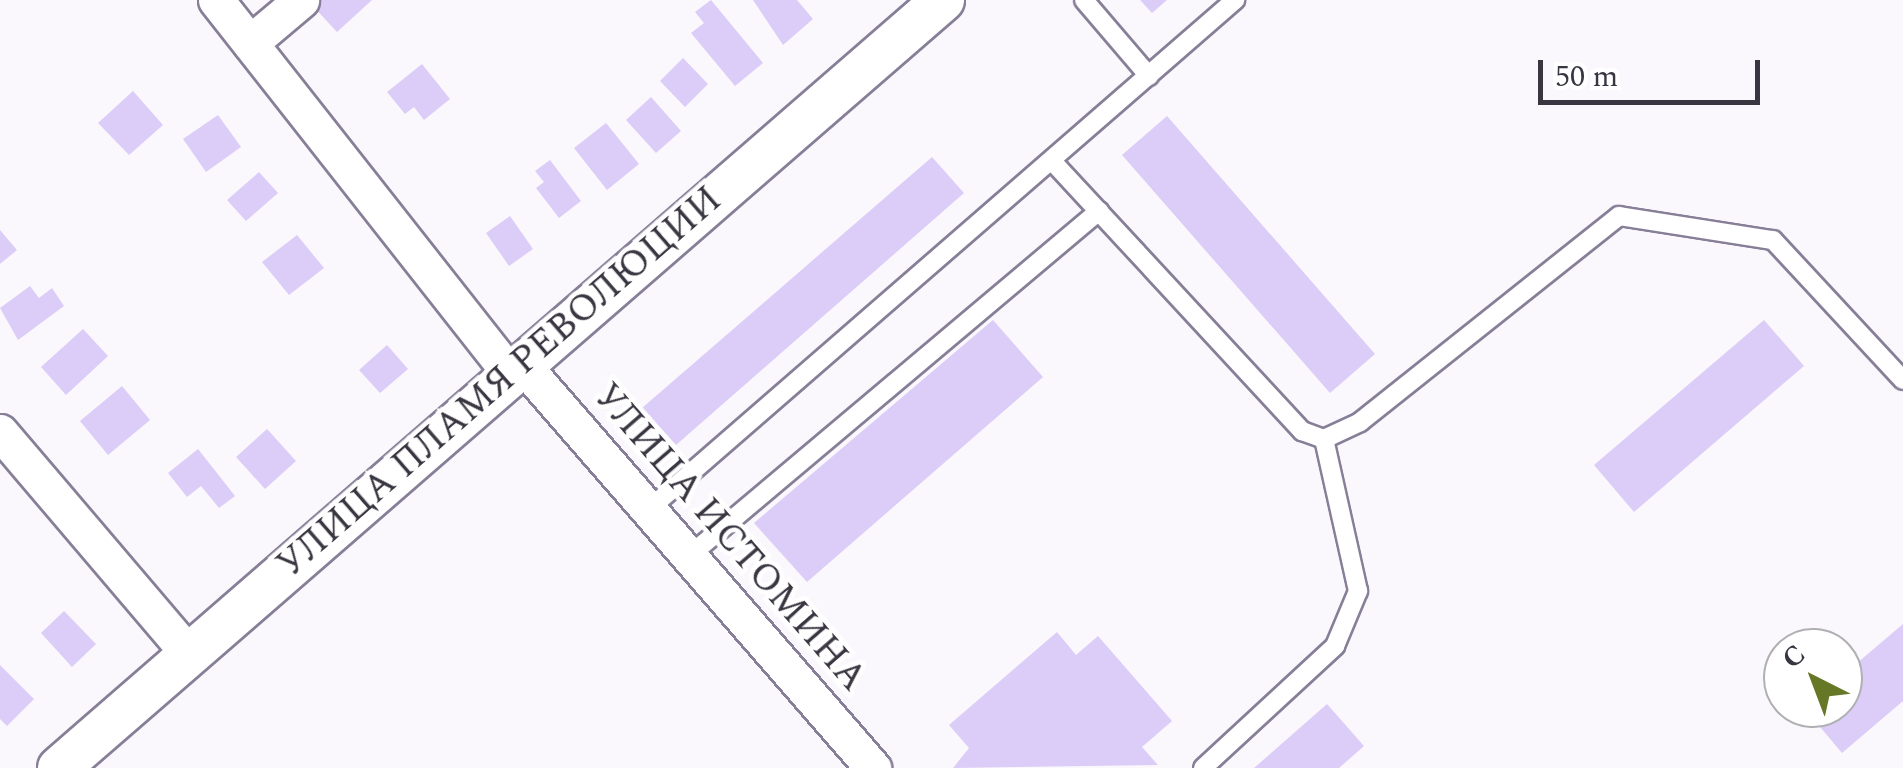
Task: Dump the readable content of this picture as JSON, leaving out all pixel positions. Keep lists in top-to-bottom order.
{
  "streets": {
    "street": ["УЛИЦА ПЛАМЯ РЕВОЛЮЦИИ", "УЛИЦА ИСТОМИНА"]
  },
  "crossings": [
    ["УЛИЦА ПЛАМЯ РЕВОЛЮЦИИ", "УЛИЦА ИСТОМИНА"]
  ],
  "scale_bar": "50 m",
  "north": "top left"
}
